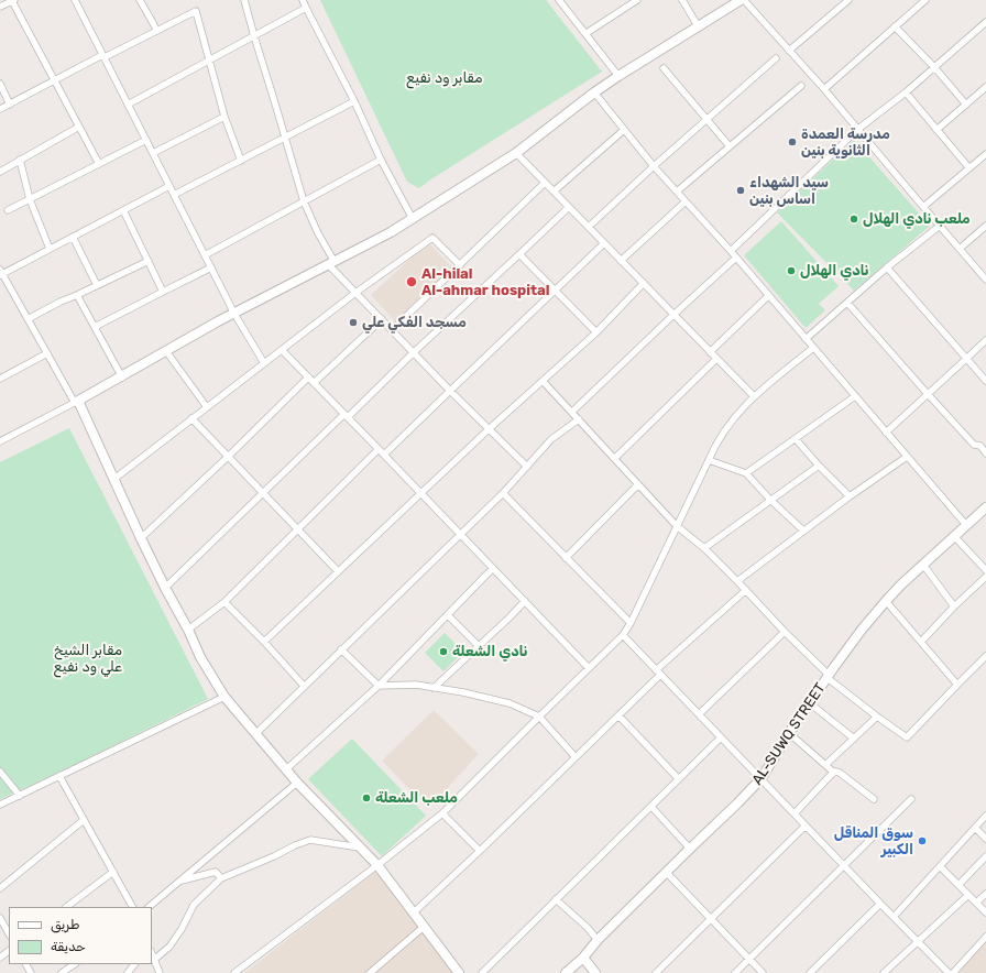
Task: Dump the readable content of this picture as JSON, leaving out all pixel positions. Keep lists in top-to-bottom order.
{
  "streets": {
    "street": ["AL-SUWQ STREET"]
  },
  "parks": ["مقابر ود نفيع", "مقابر الشيخ علي ود نفيع"],
  "places": [
    "مدرسة العمدة الثانوية بنين",
    "سيد الشهداء اساس بنين",
    "ملعب نادي الهلال",
    "نادي الهلال",
    "Al-hilal Al-ahmar hospital",
    "مسجد الفكي علي",
    "نادي الشعلة",
    "ملعب الشعلة",
    "سوق المناقل الكبير"
  ],
  "legend": ["طريق", "حديقة"]
}
